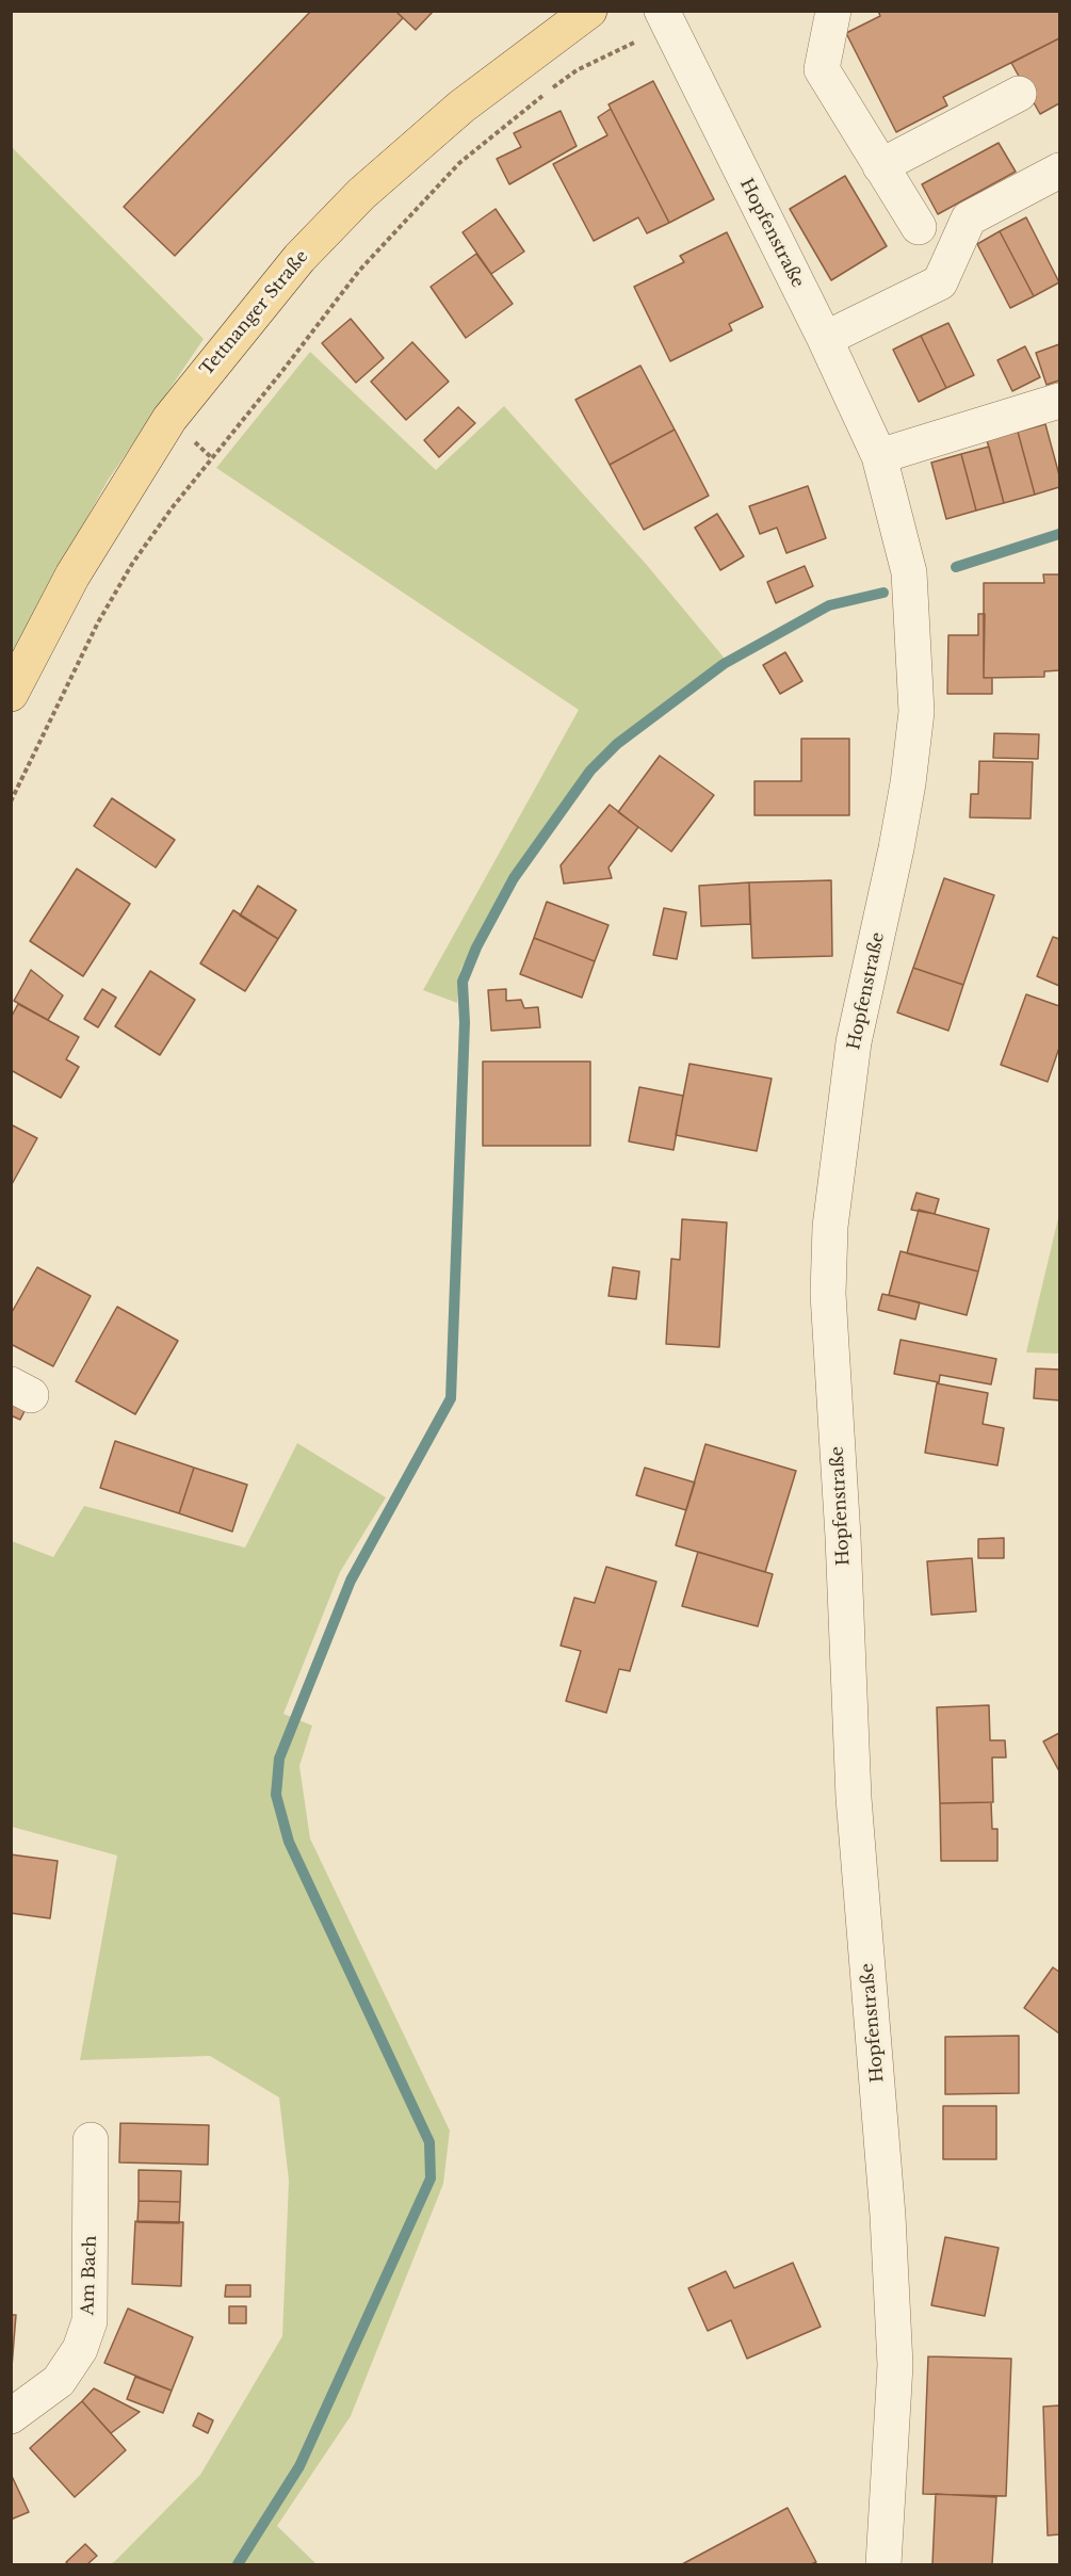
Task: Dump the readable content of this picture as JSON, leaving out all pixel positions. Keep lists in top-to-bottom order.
{
  "streets": {
    "main road": ["Tettnanger Straße"],
    "street": ["Hopfenstraße", "Am Bach"]
  }
}
